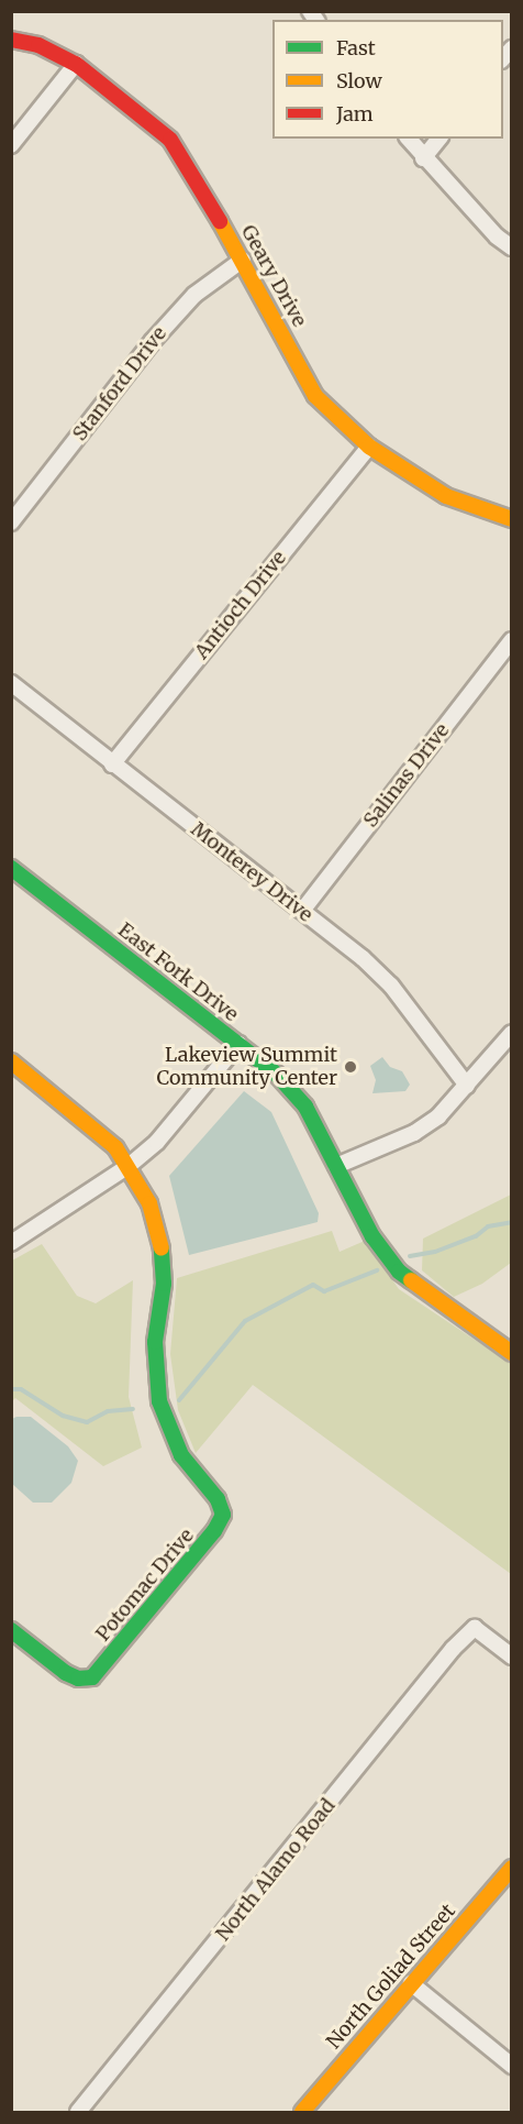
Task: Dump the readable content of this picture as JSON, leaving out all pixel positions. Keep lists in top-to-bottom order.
{
  "streets": {
    "street": [
      "Geary Drive",
      "Stanford Drive",
      "Antioch Drive",
      "Salinas Drive",
      "Monterey Drive",
      "East Fork Drive",
      "Potomac Drive",
      "North Alamo Road",
      "North Goliad Street"
    ]
  },
  "crossings": [
    ["Geary Drive", "Stanford Drive"],
    ["Geary Drive", "Antioch Drive"],
    ["Antioch Drive", "Monterey Drive"],
    ["Salinas Drive", "Monterey Drive"]
  ],
  "places": ["Lakeview Summit Community Center"],
  "legend": ["Fast", "Slow", "Jam"]
}
